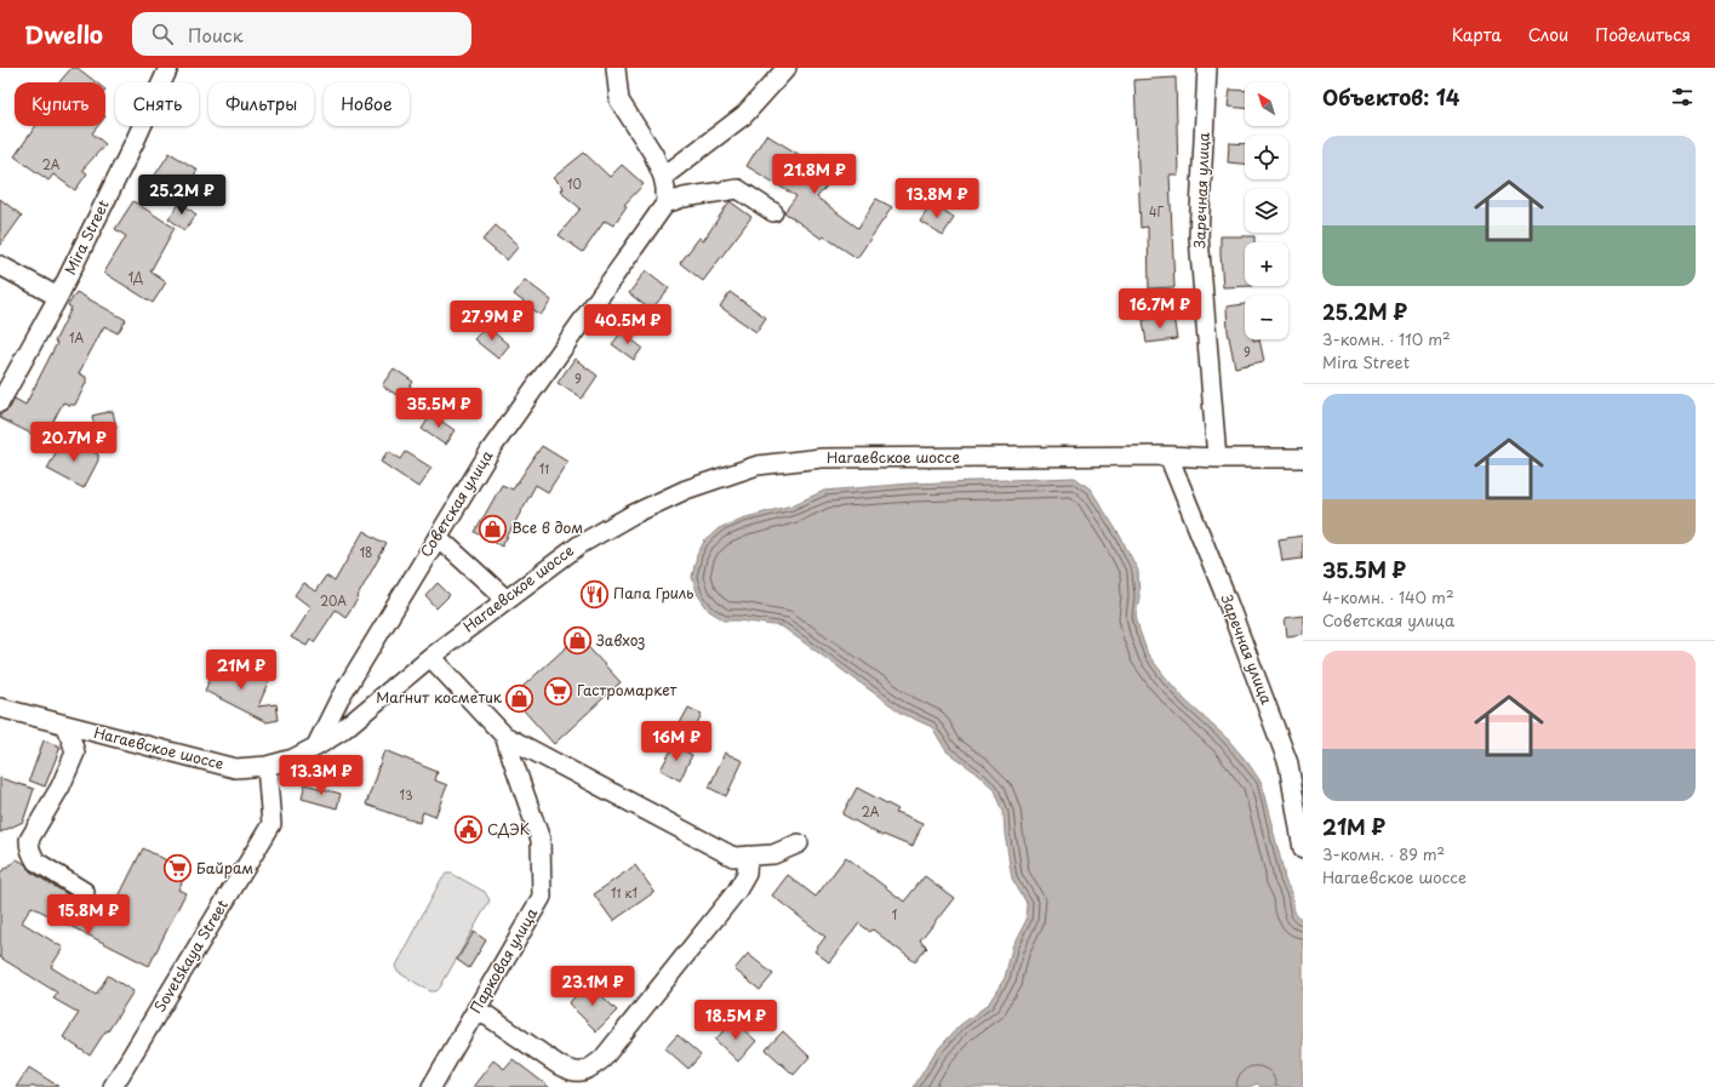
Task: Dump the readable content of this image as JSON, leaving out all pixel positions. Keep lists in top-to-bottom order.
{
  "streets": {
    "street": [
      "Заречная улица",
      "Mira Street",
      "Нагаевское шоссе",
      "Советская улица",
      "Sovetskaya Street",
      "Парковая улица"
    ]
  },
  "crossings": [
    ["Заречная улица", "Нагаевское шоссе"],
    ["Нагаевское шоссе", "Советская улица"],
    ["Нагаевское шоссе", "Sovetskaya Street"],
    ["Нагаевское шоссе", "Парковая улица"]
  ],
  "places": {
    "shop": ["Все в дом", "Завхоз", "Магнит косметик"],
    "restaurant": ["Папа Гриль"],
    "supermarket": ["Гастромаркет", "Байрам"],
    "public building": ["СДЭК"]
  },
  "house_numbers": [
    "2А",
    "10",
    "4Г",
    "1Д",
    "1А",
    "9",
    "9",
    "11",
    "18",
    "20А",
    "13",
    "2А",
    "11 к1",
    "1"
  ],
  "north": "top left",
  "page": {
    "header": "Dwello",
    "search": "Поиск",
    "nav": ["Карта", "Слои", "Поделиться"],
    "heading": "Объектов: 14",
    "map_buttons": ["+", "−"],
    "chip": [
      "Купить",
      "Снять",
      "Фильтры",
      "Новое"
    ],
    "list": [
      {
        "name": "25.2M ₽",
        "note": "3-комн. · 110 m² · Mira Street"
      },
      {
        "name": "35.5M ₽",
        "note": "4-комн. · 140 m² · Советская улица"
      },
      {
        "name": "21M ₽",
        "note": "3-комн. · 89 m² · Нагаевское шоссе"
      }
    ],
    "price": [
      "21.8M ₽",
      "25.2M ₽",
      "13.8M ₽",
      "16.7M ₽",
      "27.9M ₽",
      "40.5M ₽",
      "35.5M ₽",
      "20.7M ₽",
      "21M ₽",
      "16M ₽",
      "13.3M ₽",
      "15.8M ₽",
      "23.1M ₽",
      "18.5M ₽"
    ]
  }
}
